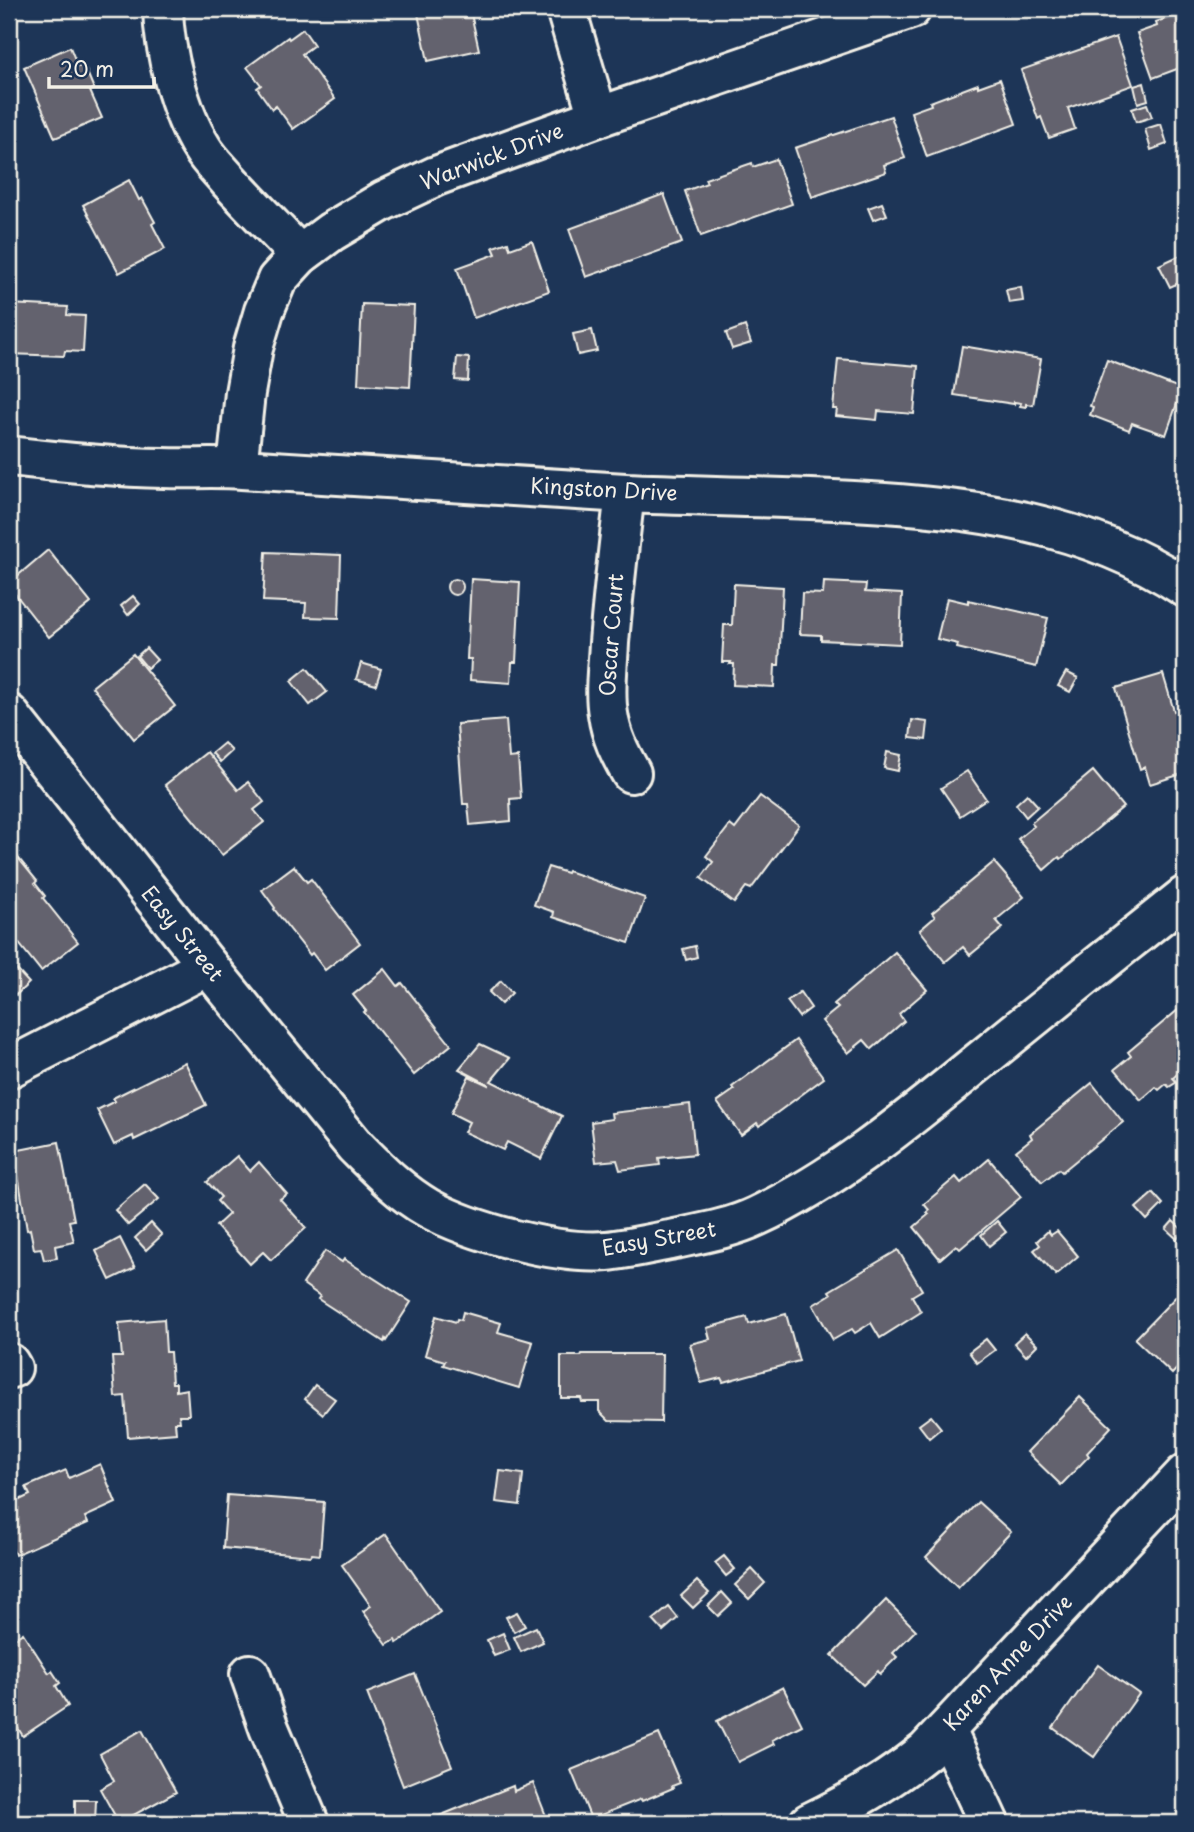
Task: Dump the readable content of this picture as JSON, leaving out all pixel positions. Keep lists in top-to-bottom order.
{
  "streets": {
    "street": [
      "Warwick Drive",
      "Kingston Drive",
      "Oscar Court",
      "Easy Street",
      "Karen Anne Drive"
    ]
  },
  "crossings": [
    ["Warwick Drive", "Kingston Drive"],
    ["Kingston Drive", "Oscar Court"]
  ],
  "scale_bar": "20 m"
}
